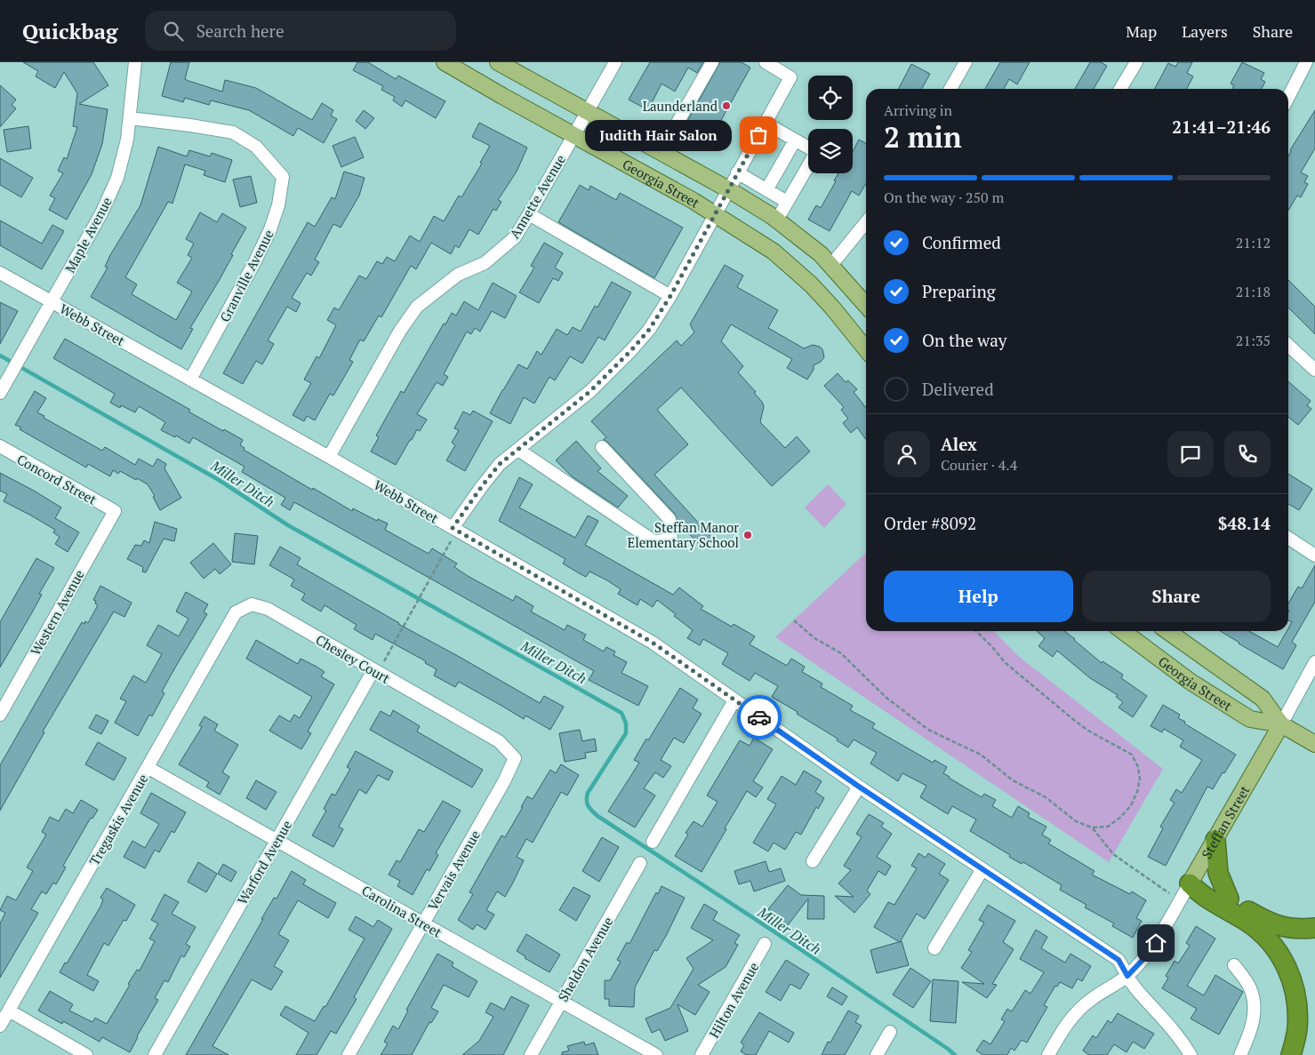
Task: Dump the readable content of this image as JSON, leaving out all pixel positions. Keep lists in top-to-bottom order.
{
  "streets": {
    "main road": ["Georgia Street", "Steffan Street"],
    "street": [
      "Annette Avenue",
      "Maple Avenue",
      "Granville Avenue",
      "Webb Street",
      "Concord Street",
      "Western Avenue",
      "Chesley Court",
      "Tregaskis Avenue",
      "Warford Avenue",
      "Vervais Avenue",
      "Carolina Street",
      "Sheldon Avenue",
      "Hilton Avenue"
    ]
  },
  "crossings": [
    ["Georgia Street", "Annette Avenue"],
    ["Georgia Street", "Steffan Street"],
    ["Annette Avenue", "Webb Street"],
    ["Maple Avenue", "Granville Avenue"],
    ["Maple Avenue", "Webb Street"],
    ["Granville Avenue", "Webb Street"],
    ["Webb Street", "Steffan Street"],
    ["Concord Street", "Western Avenue"],
    ["Chesley Court", "Tregaskis Avenue"],
    ["Chesley Court", "Warford Avenue"],
    ["Chesley Court", "Vervais Avenue"],
    ["Tregaskis Avenue", "Carolina Street"],
    ["Warford Avenue", "Carolina Street"],
    ["Vervais Avenue", "Carolina Street"],
    ["Carolina Street", "Sheldon Avenue"]
  ],
  "water": ["Miller Ditch"],
  "places": ["Launderland", "Judith Hair Salon", "Steffan Manor Elementary School"],
  "page": {
    "header": "Quickbag",
    "search": "Search here",
    "nav": ["Map", "Layers", "Share"],
    "heading": ["2 min", "Arriving in", "21:41–21:46"],
    "panel": [
      "Alex",
      "Courier · 4.4",
      "Order #8092",
      "$48.14"
    ],
    "bubble": "Judith Hair Salon",
    "bar": "On the way · 250 m",
    "list": [
      ["Confirmed", "21:12"],
      ["Preparing", "21:18"],
      ["On the way", "21:35"],
      "Delivered"
    ],
    "buttons": ["Help", "Share"]
  }
}
